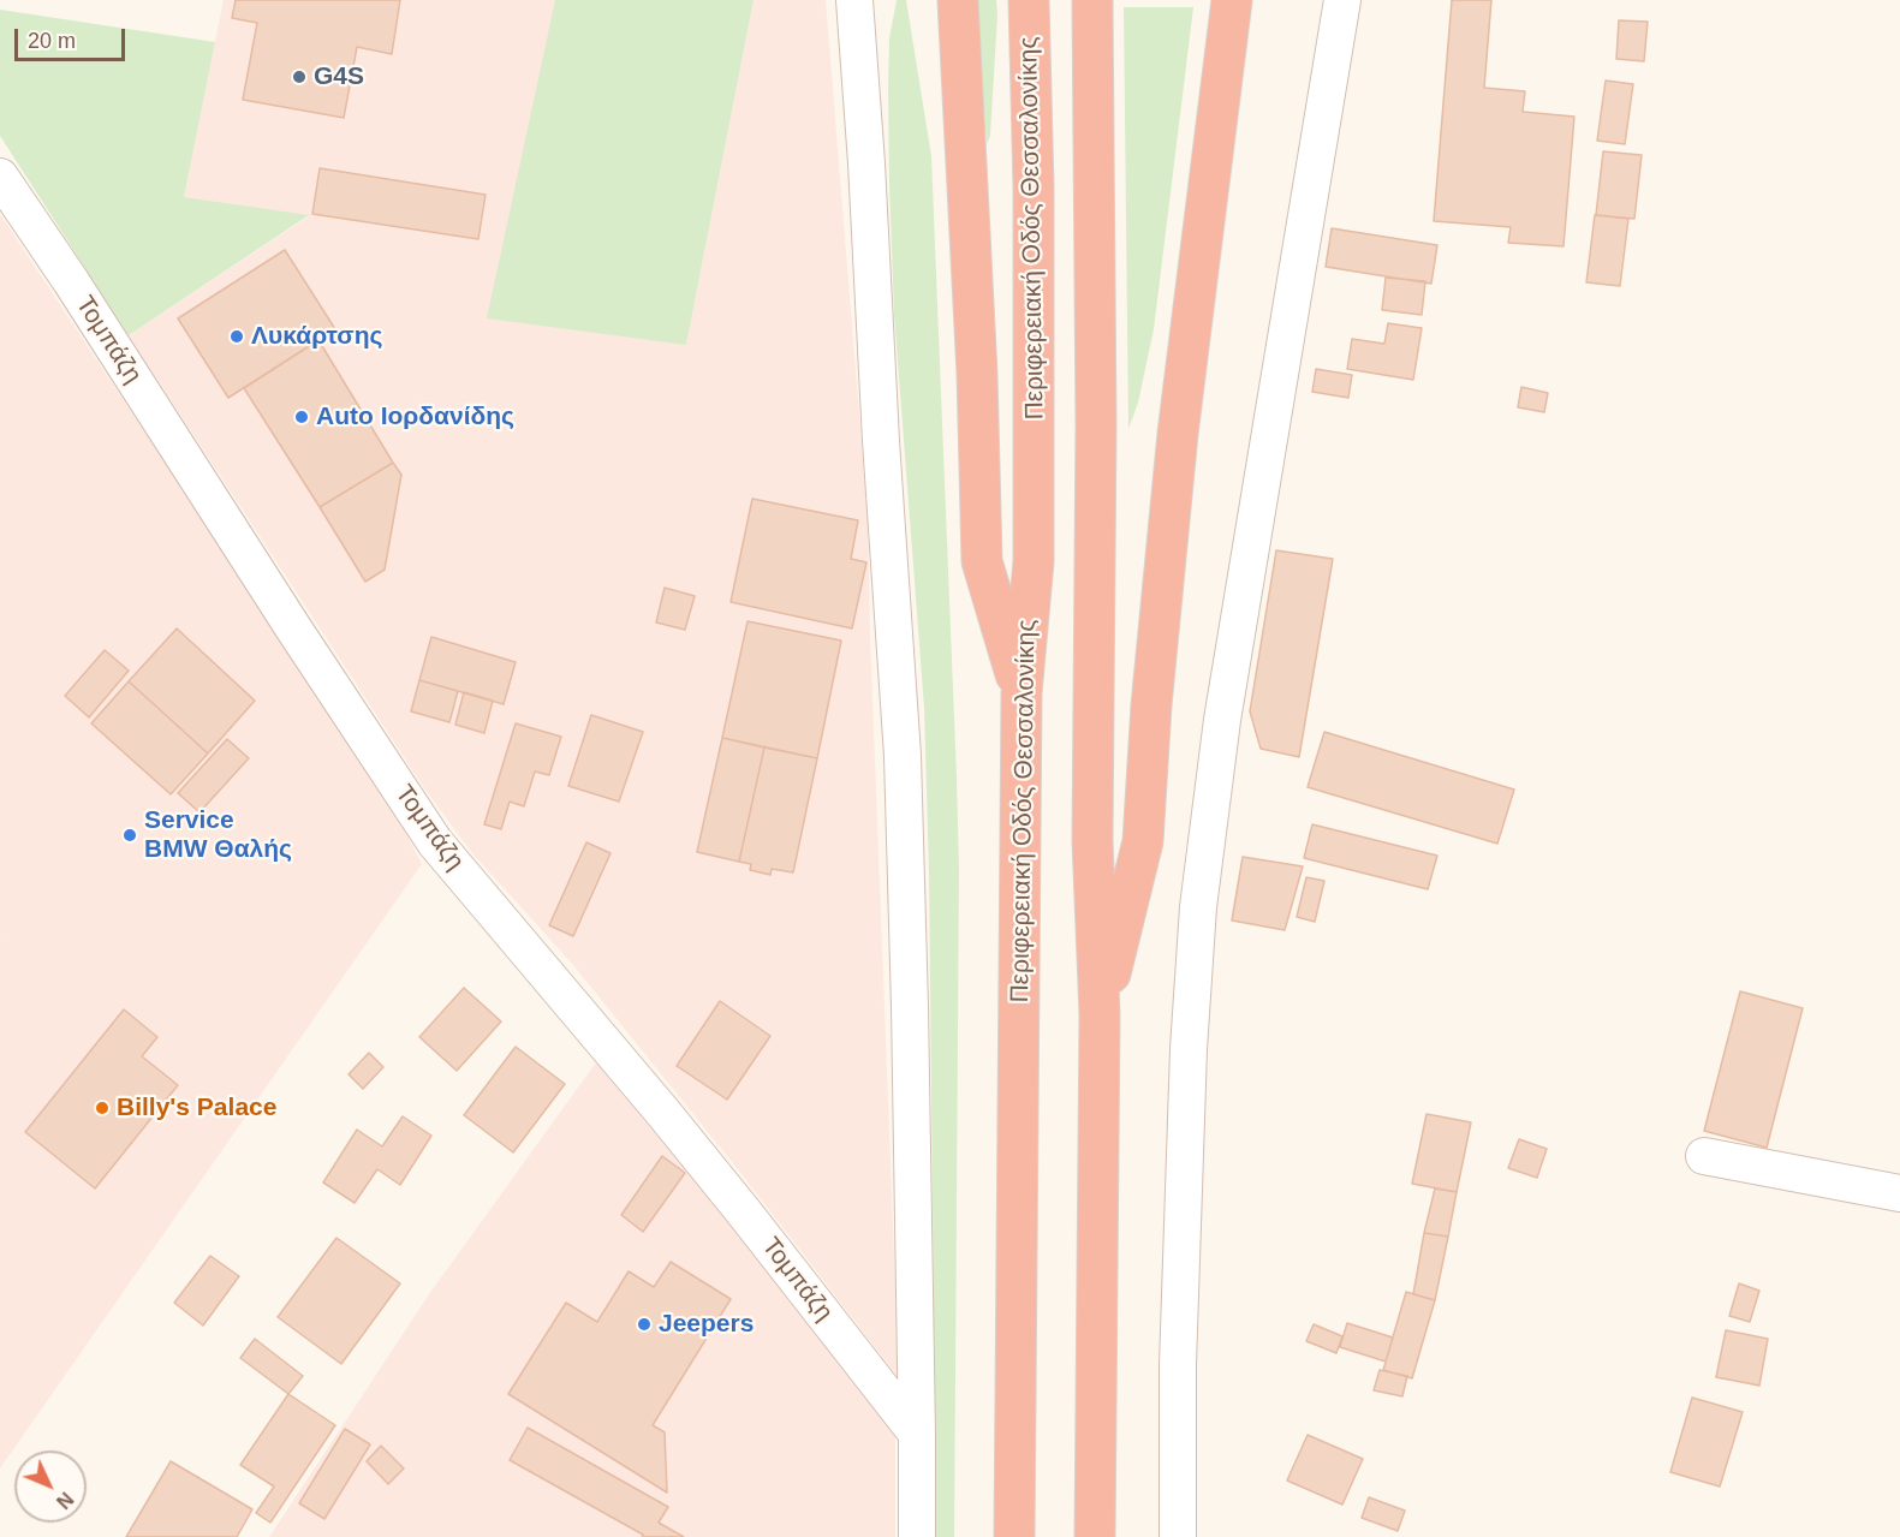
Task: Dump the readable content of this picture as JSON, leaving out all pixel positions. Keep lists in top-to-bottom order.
{
  "streets": {
    "highway": ["Περιφερειακή Οδός Θεσσαλονίκης"],
    "street": ["Τομπάζη"]
  },
  "places": [
    "G4S",
    "Λυκάρτσης",
    "Auto Ιορδανίδης",
    "Service BMW Θαλής",
    "Billy's Palace",
    "Jeepers"
  ],
  "scale_bar": "20 m",
  "north": "bottom right"
}
